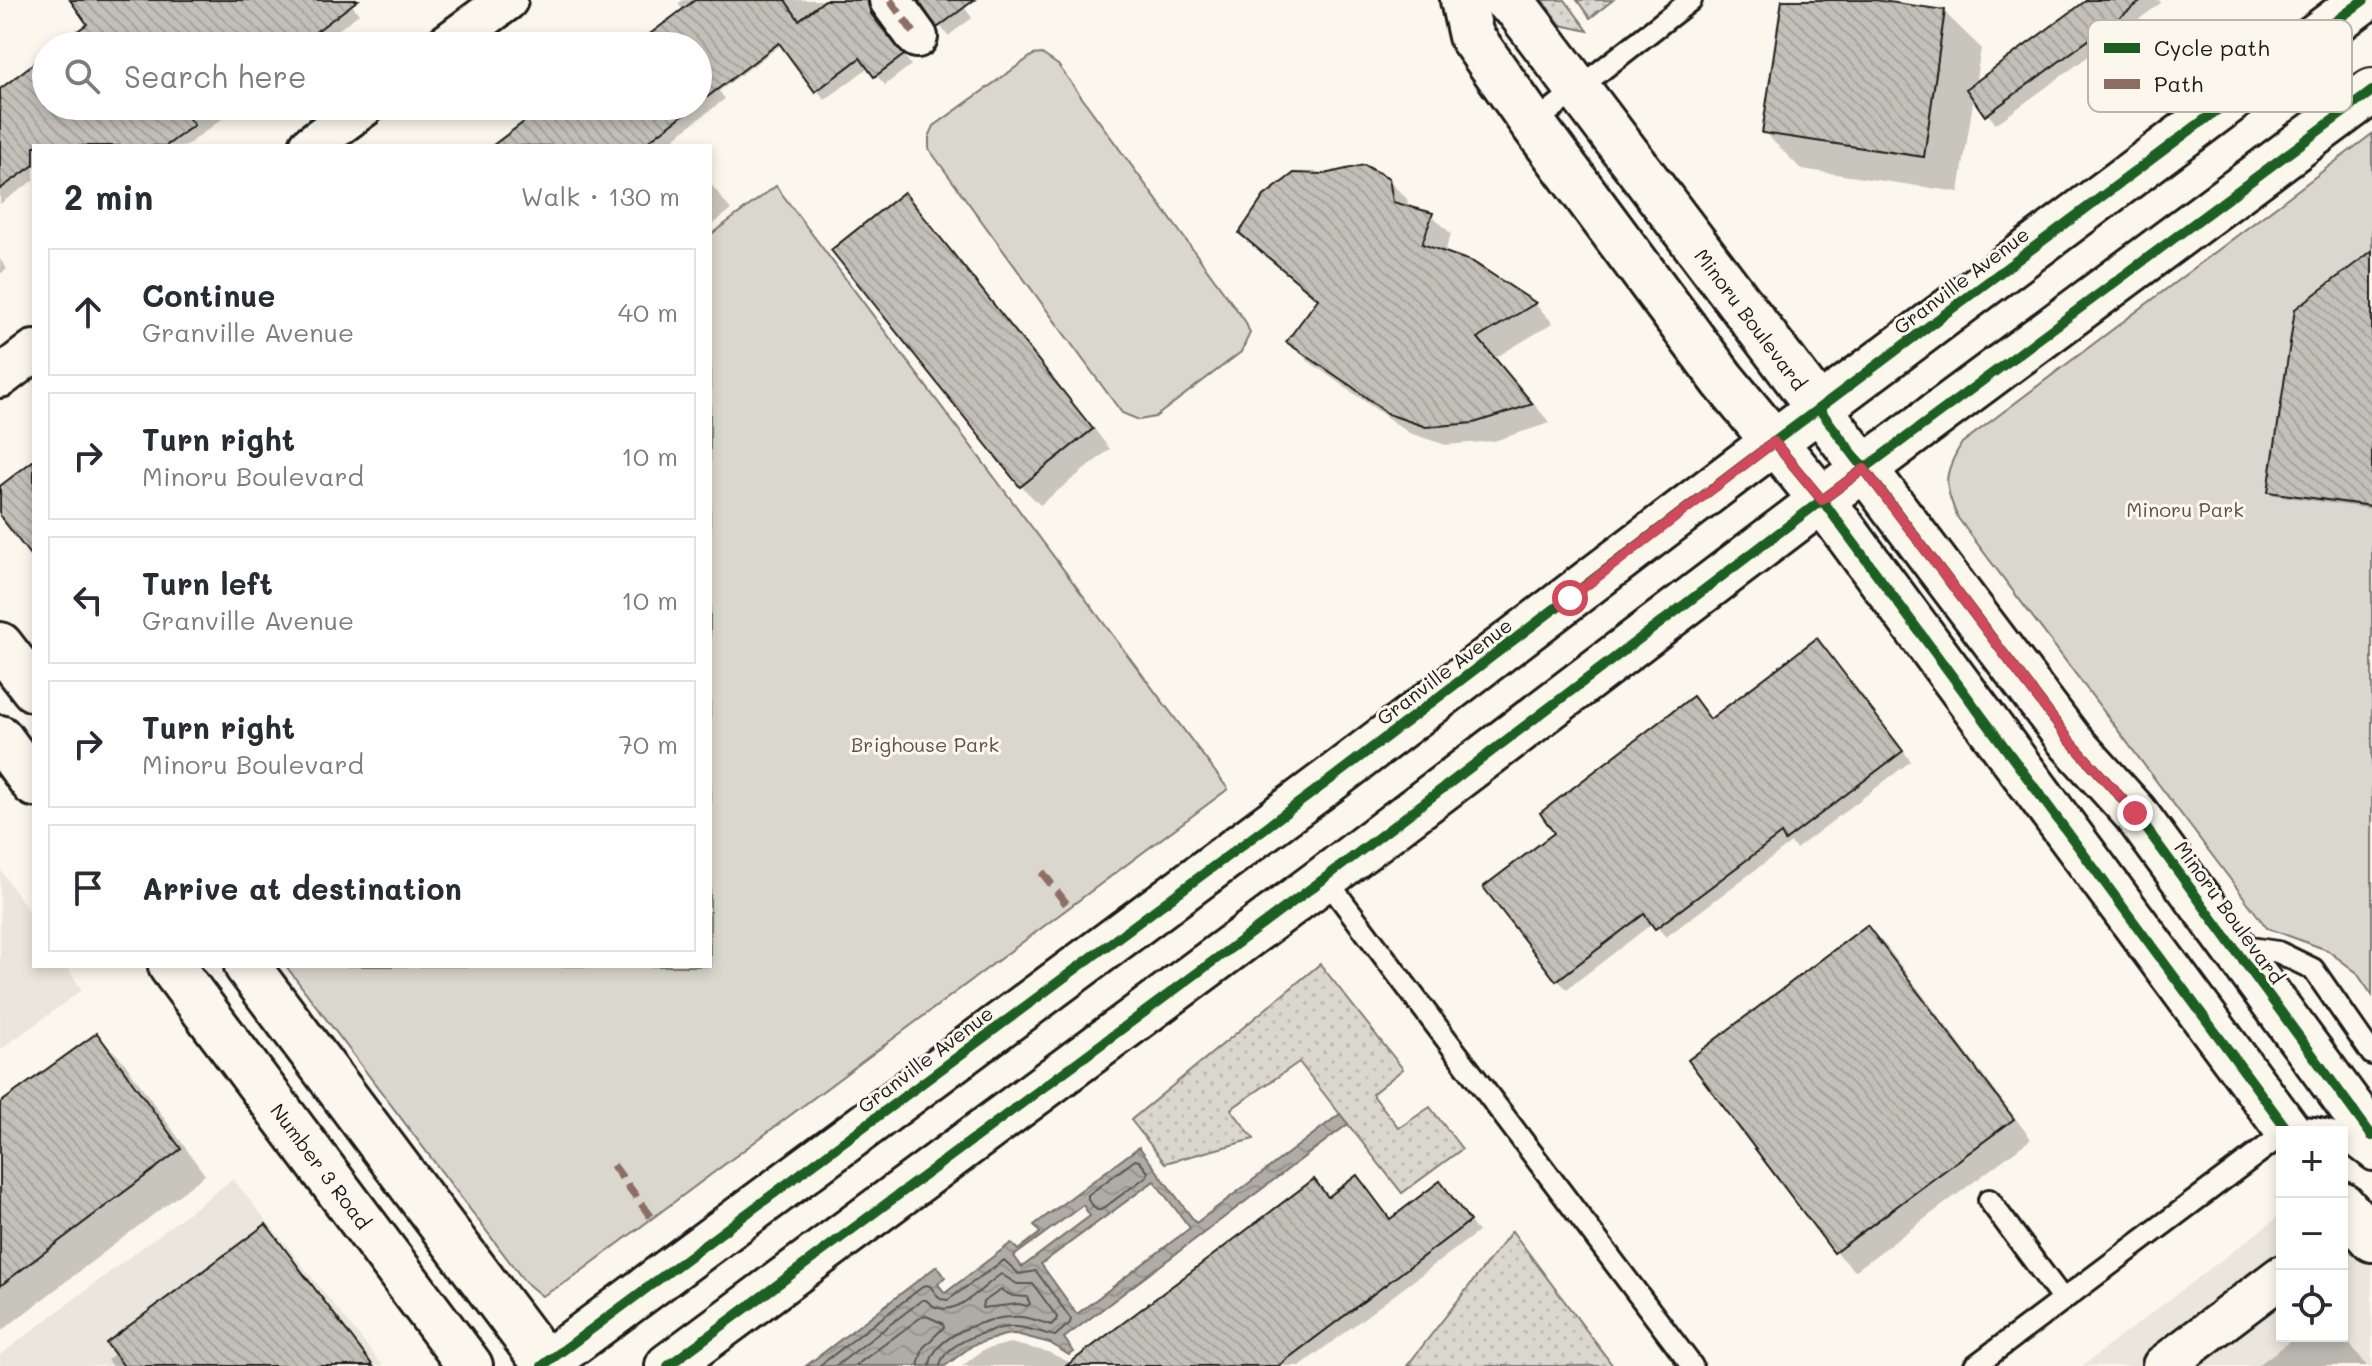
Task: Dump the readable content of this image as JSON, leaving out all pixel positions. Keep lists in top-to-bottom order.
{
  "streets": {
    "main road": ["Granville Avenue", "Minoru Boulevard", "Number 3 Road"]
  },
  "crossings": [
    ["Granville Avenue", "Minoru Boulevard"]
  ],
  "parks": ["Minoru Park", "Brighouse Park"],
  "legend": ["Cycle path", "Path"],
  "page": {
    "search": "Search here",
    "heading": ["2 min", "Walk · 130 m"],
    "list": [
      ["Continue", "Granville Avenue", "40 m"],
      ["Turn right", "Minoru Boulevard", "10 m"],
      ["Turn left", "Granville Avenue", "10 m"],
      ["Turn right", "Minoru Boulevard", "70 m"],
      "Arrive at destination"
    ],
    "map_buttons": ["+", "−"]
  }
}
